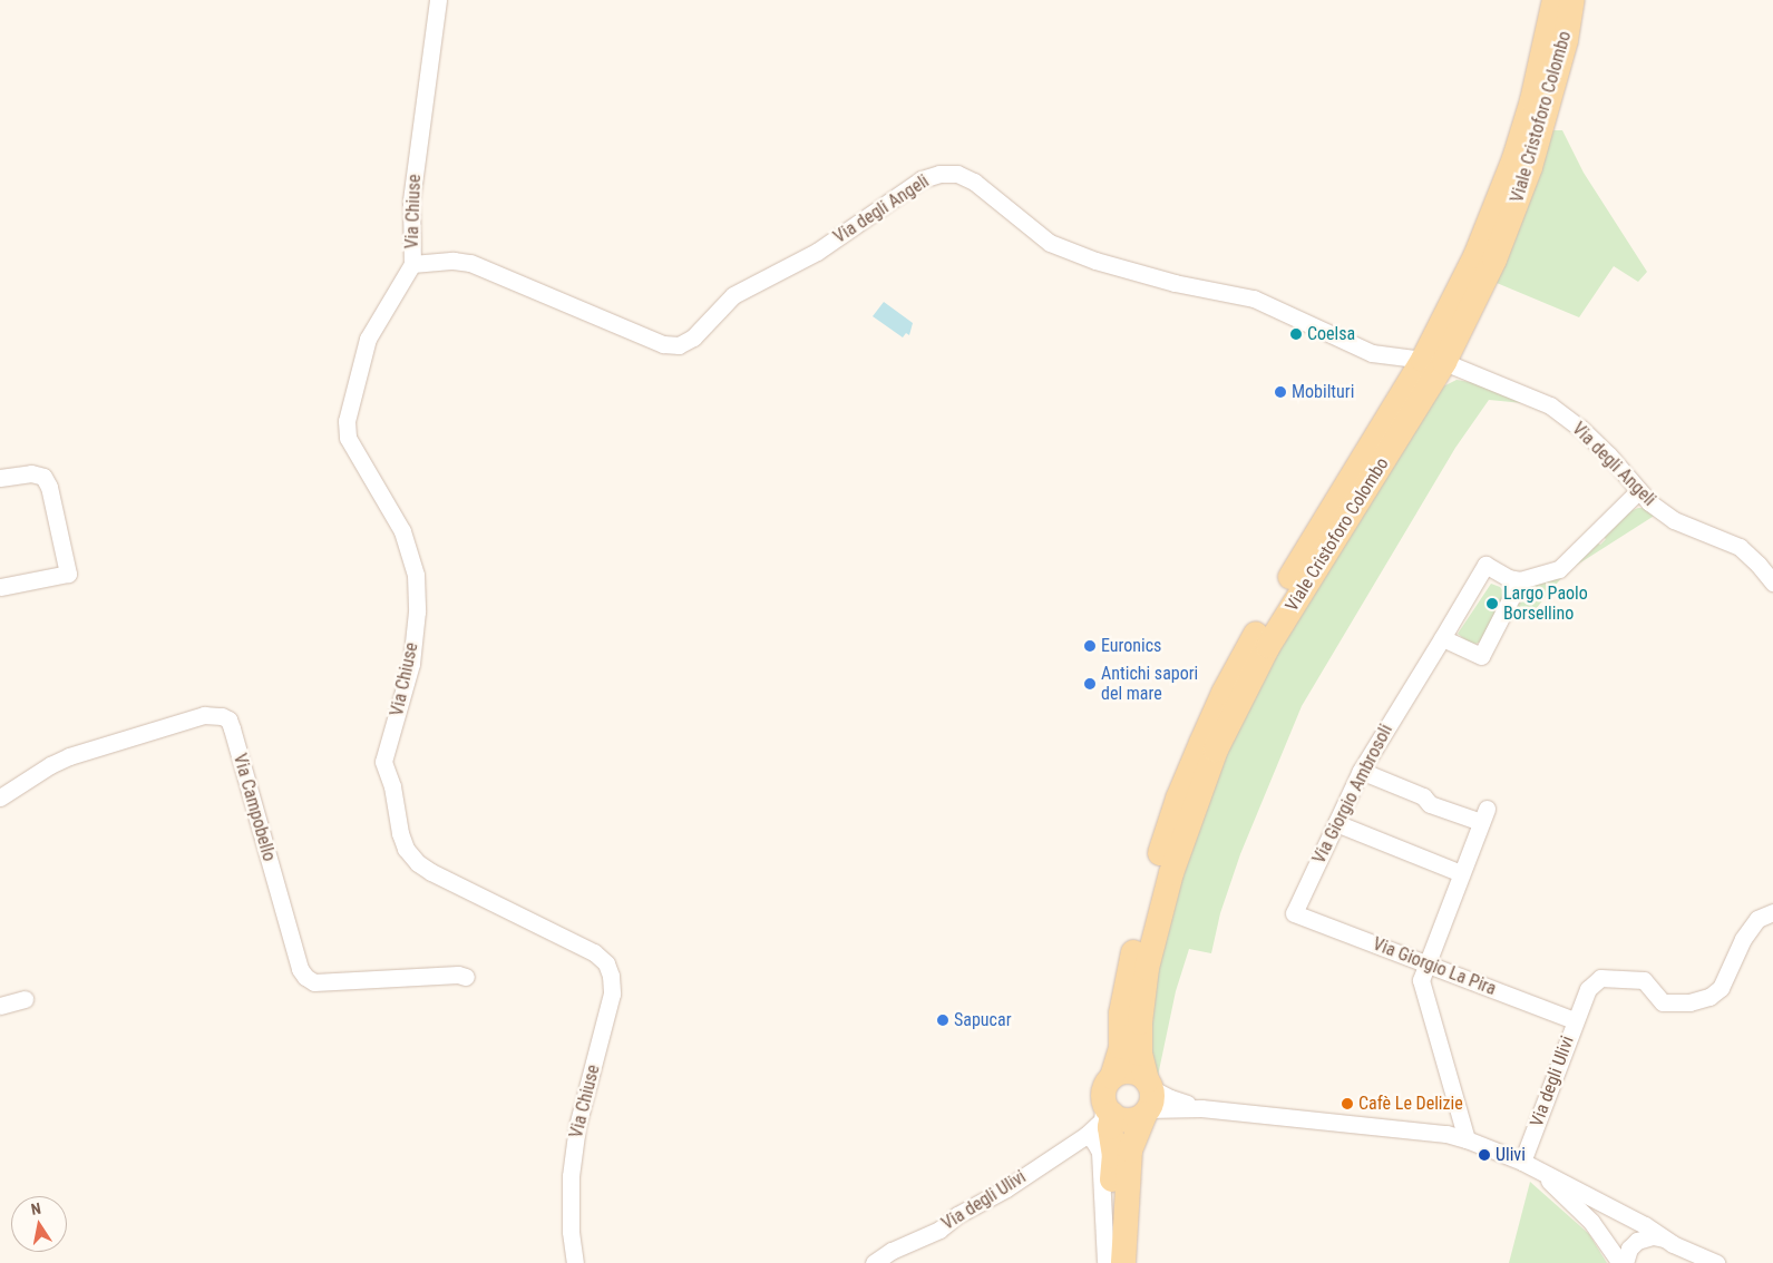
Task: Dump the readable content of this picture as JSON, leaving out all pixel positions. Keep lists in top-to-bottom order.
{
  "streets": {
    "main road": ["Viale Cristoforo Colombo"],
    "street": [
      "Via degli Angeli",
      "Via Chiuse",
      "Via Giorgio Ambrosoli",
      "Via Campobello",
      "Via Giorgio La Pira",
      "Via degli Ulivi"
    ]
  },
  "crossings": [
    ["Viale Cristoforo Colombo", "Via degli Angeli"],
    ["Viale Cristoforo Colombo", "Via degli Ulivi"],
    ["Via degli Angeli", "Via Chiuse"],
    ["Via Giorgio Ambrosoli", "Via Giorgio La Pira"],
    ["Via Giorgio La Pira", "Via degli Ulivi"]
  ],
  "places": [
    "Coelsa",
    "Mobilturi",
    "Largo Paolo Borsellino",
    "Euronics",
    "Antichi sapori del mare",
    "Sapucar",
    "Cafè Le Delizie",
    "Ulivi"
  ],
  "north": "top"
}
